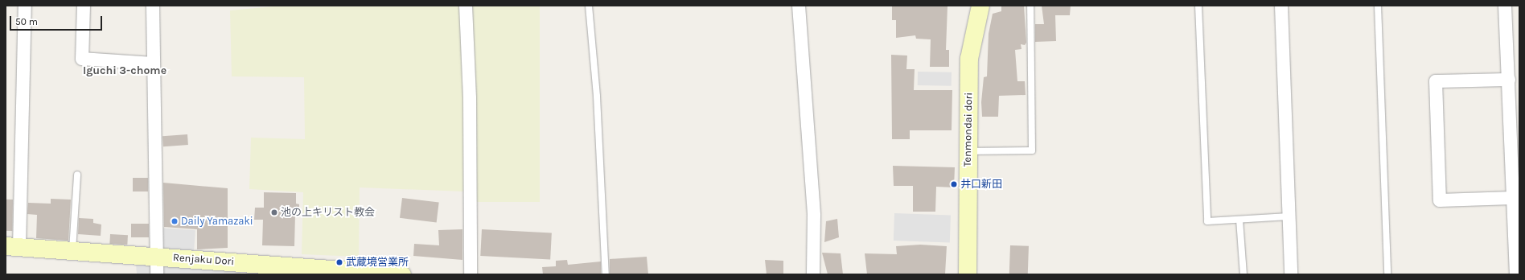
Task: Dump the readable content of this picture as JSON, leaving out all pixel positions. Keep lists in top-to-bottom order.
{
  "streets": {
    "main road": ["Tenmondai dori", "Renjaku Dori"]
  },
  "districts": ["Iguchi 3-chome"],
  "places": [
    "井口新田",
    "池の上キリスト教会",
    "Daily Yamazaki",
    "武蔵境営業所"
  ],
  "scale_bar": "50 m"
}
